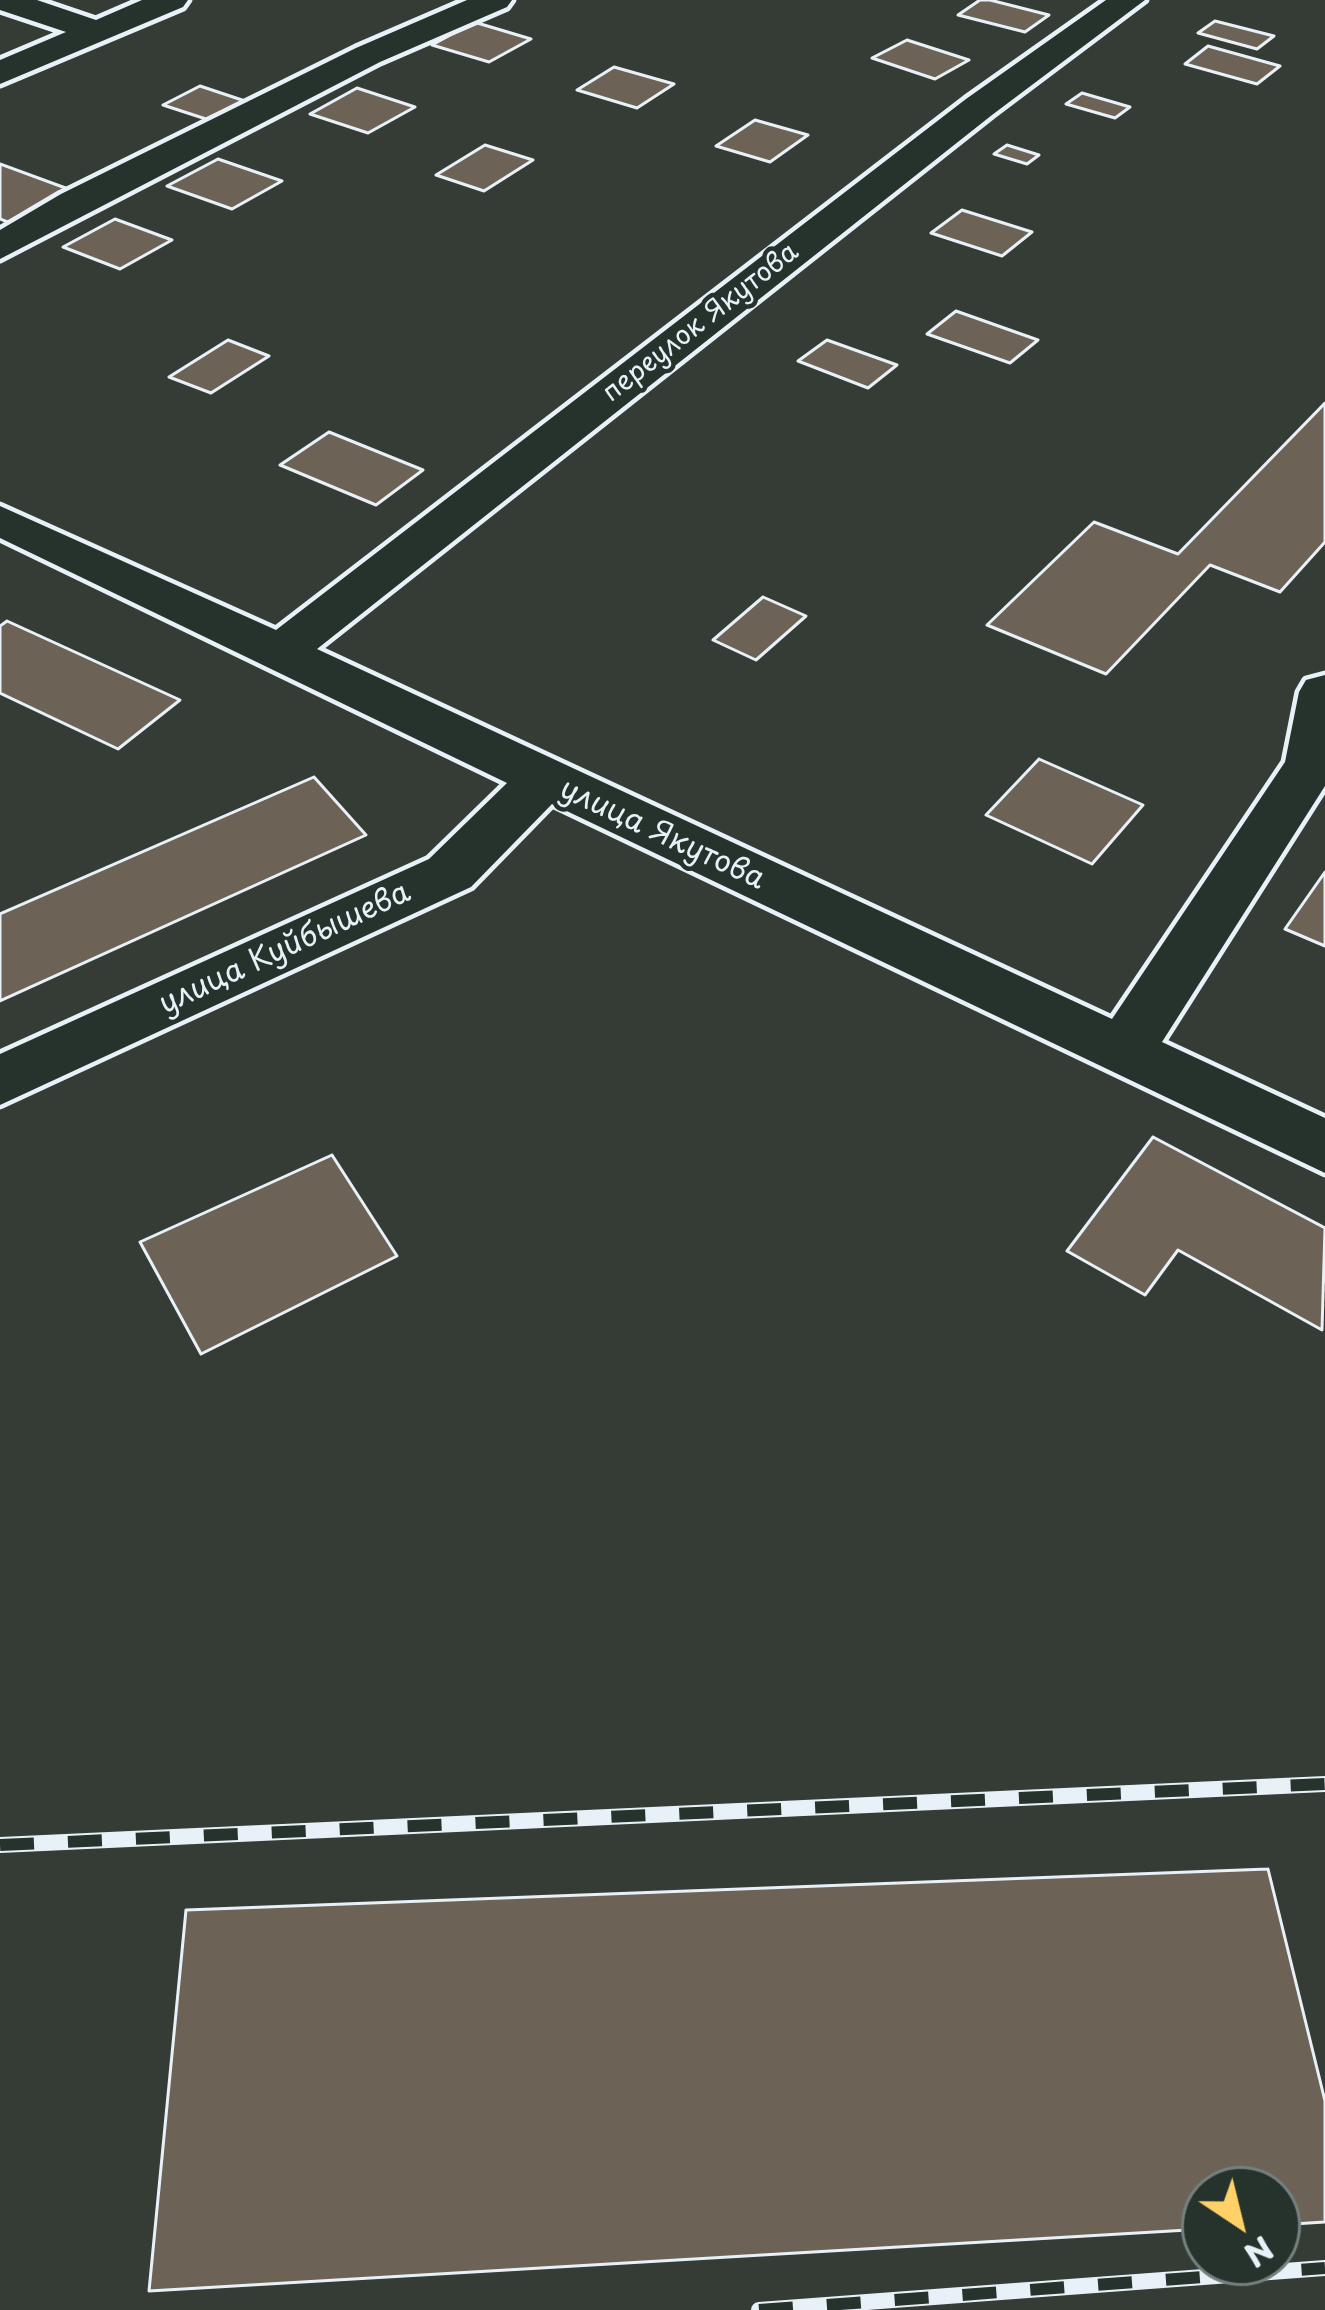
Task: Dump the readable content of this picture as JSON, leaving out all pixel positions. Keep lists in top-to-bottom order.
{
  "streets": {
    "street": ["переулок Якутова", "улица Якутова", "улица Куйбышева"]
  },
  "crossings": [
    ["переулок Якутова", "улица Якутова"],
    ["улица Якутова", "улица Куйбышева"]
  ],
  "north": "bottom right"
}
